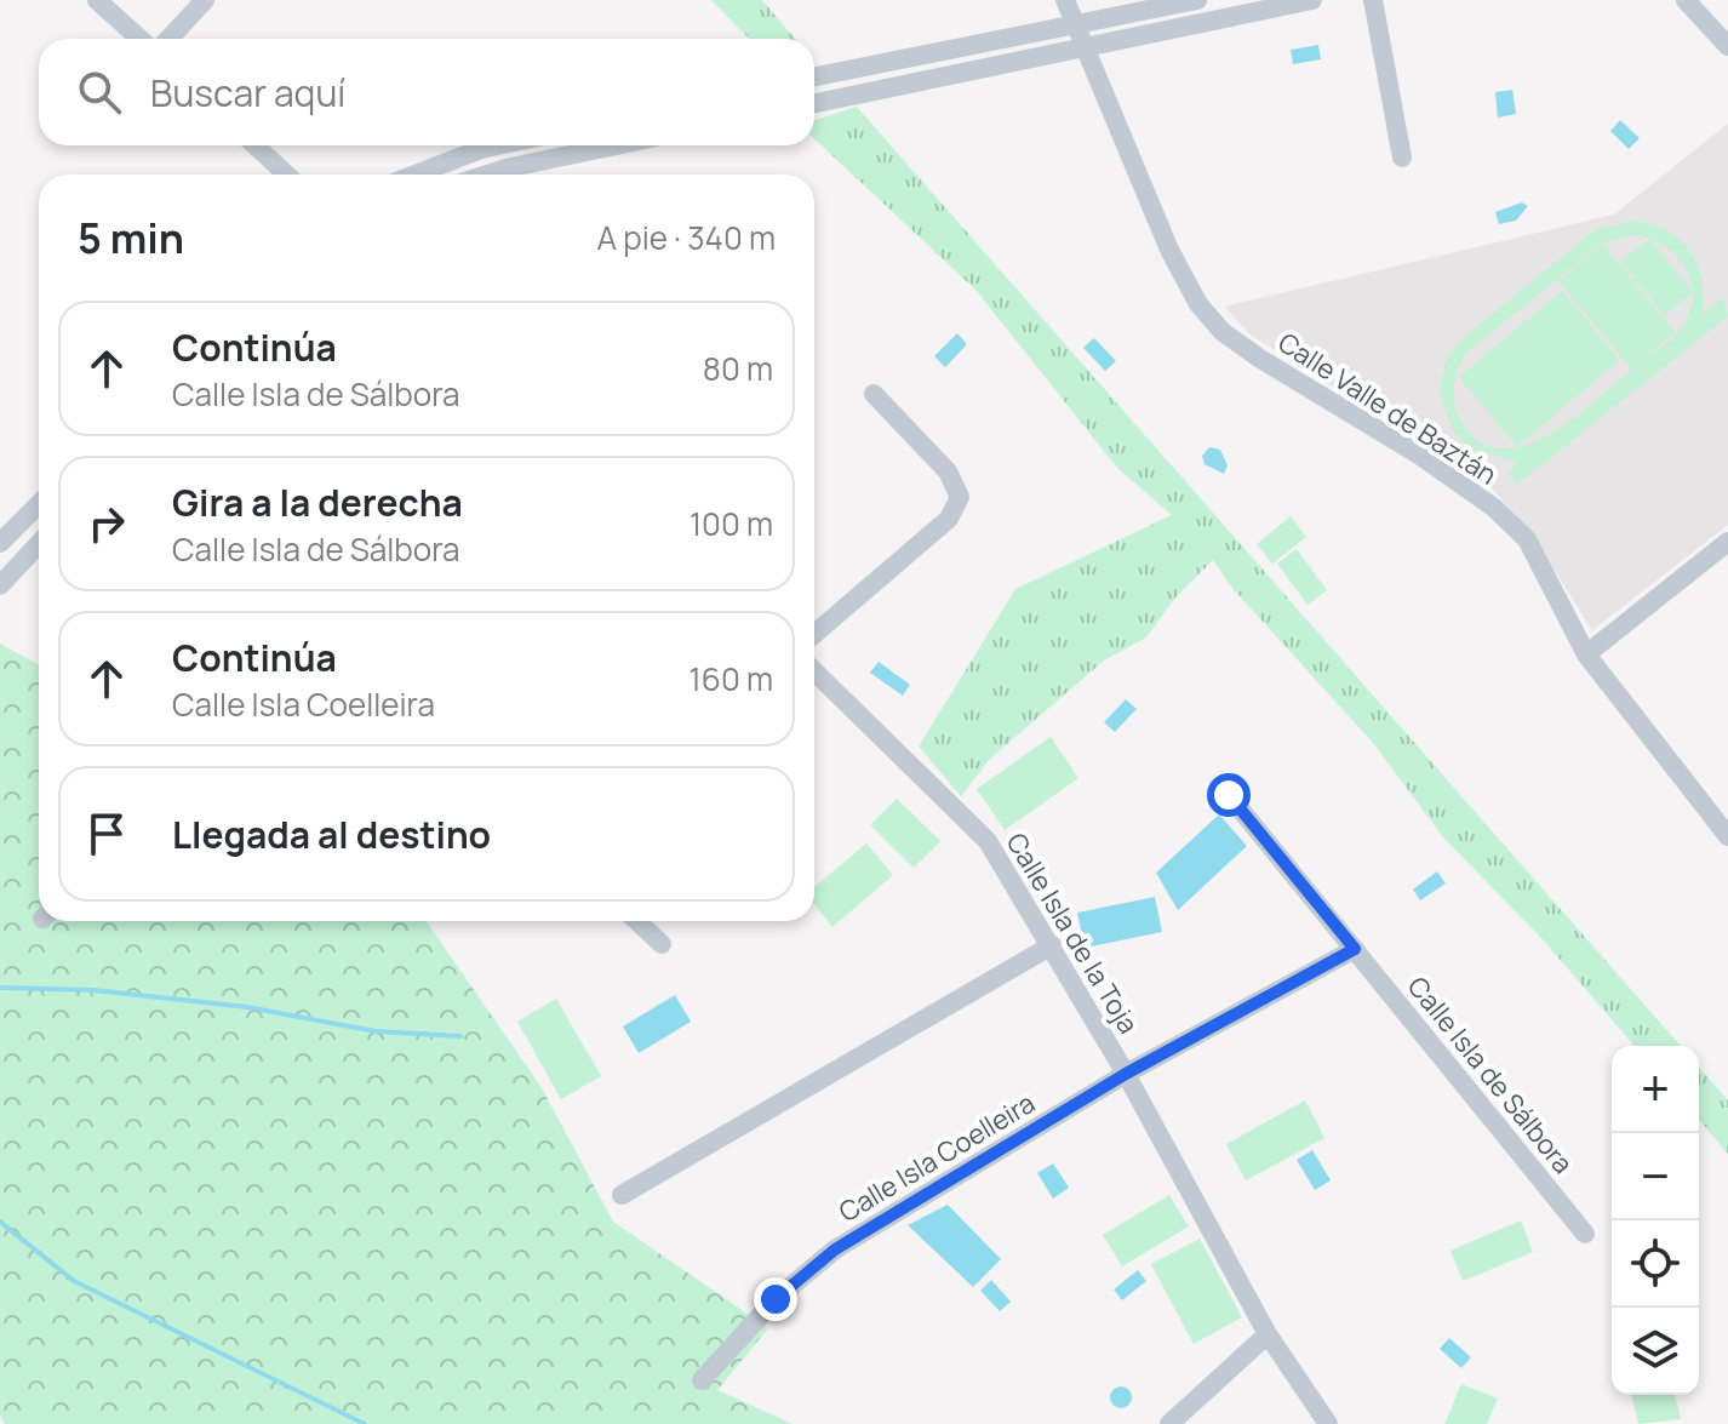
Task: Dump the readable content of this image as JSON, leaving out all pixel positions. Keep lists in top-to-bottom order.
{
  "streets": {
    "street": [
      "Calle Valle de Baztán",
      "Calle Isla de la Toja",
      "Calle Isla de Sálbora",
      "Calle Isla Coelleira"
    ]
  },
  "crossings": [
    ["Calle Isla de la Toja", "Calle Isla Coelleira"]
  ],
  "page": {
    "search": "Buscar aquí",
    "heading": ["5 min", "A pie · 340 m"],
    "list": [
      ["Continúa", "Calle Isla de Sálbora", "80 m"],
      ["Gira a la derecha", "Calle Isla de Sálbora", "100 m"],
      ["Continúa", "Calle Isla Coelleira", "160 m"],
      "Llegada al destino"
    ],
    "map_buttons": ["+", "−"]
  }
}
